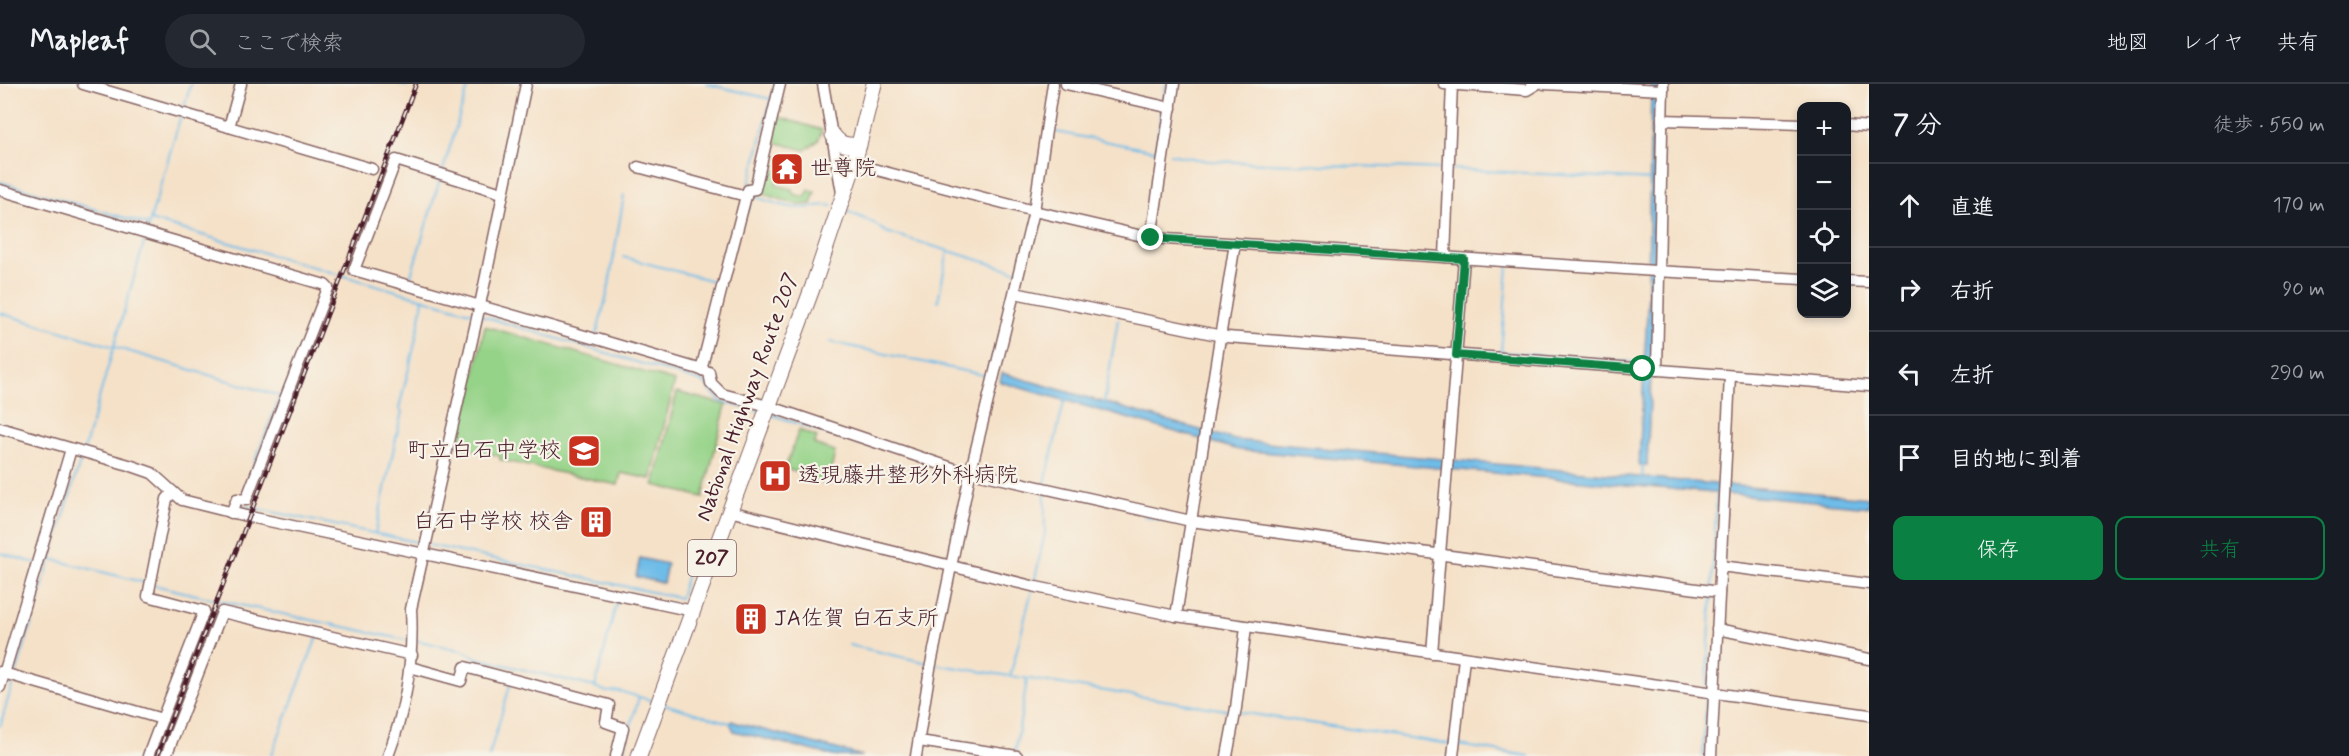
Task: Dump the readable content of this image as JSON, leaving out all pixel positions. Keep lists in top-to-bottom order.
{
  "streets": {
    "highway": ["National Highway Route 207", "207"]
  },
  "places": {
    "temple": ["世尊院"],
    "school or university": ["町立白石中学校"],
    "hospital": ["透現藤井整形外科病院"],
    "building": ["白石中学校 校舎", "JA佐賀 白石支所"]
  },
  "page": {
    "header": "Mapleaf",
    "search": "ここで検索",
    "nav": ["地図", "レイヤ", "共有"],
    "heading": ["7 分", "徒歩 · 550 m"],
    "map_buttons": ["+", "−"],
    "list": [
      ["直進", "170 m"],
      ["右折", "90 m"],
      ["左折", "290 m"],
      "目的地に到着"
    ],
    "buttons": ["保存", "共有"]
  }
}
